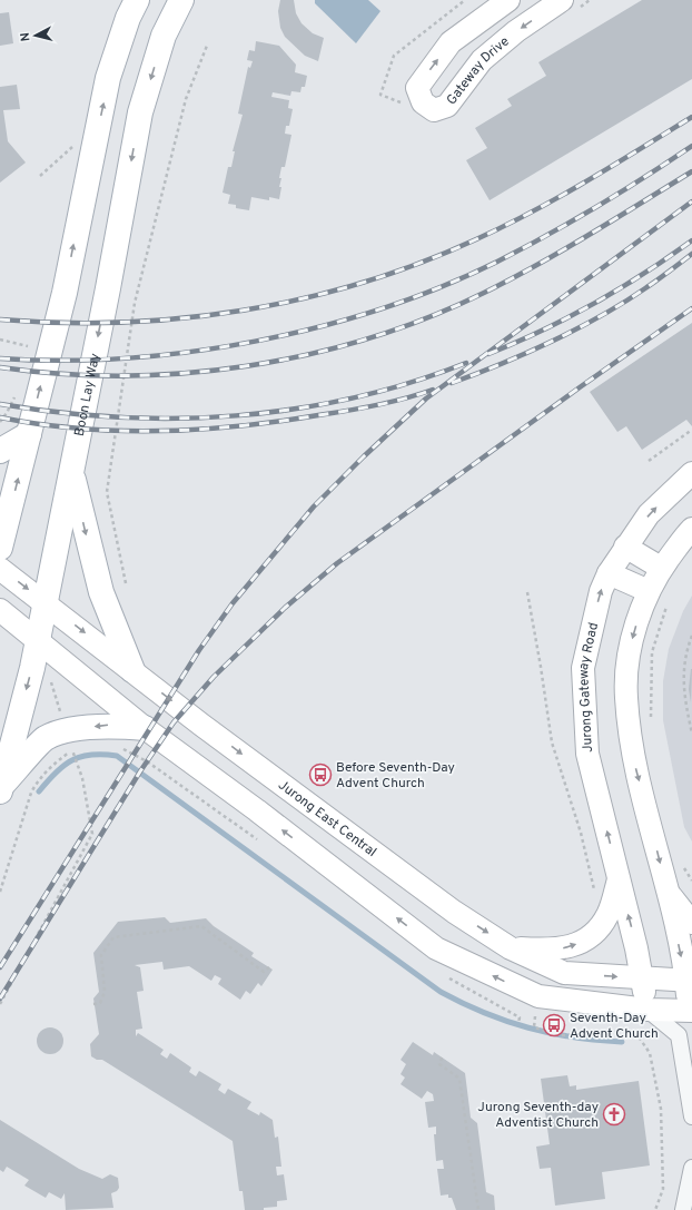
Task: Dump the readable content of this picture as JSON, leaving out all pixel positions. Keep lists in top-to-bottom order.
{
  "streets": {
    "main road": [
      "Gateway Drive",
      "Boon Lay Way",
      "Jurong Gateway Road",
      "Jurong East Central"
    ]
  },
  "crossings": [
    ["Boon Lay Way", "Jurong East Central"],
    ["Jurong Gateway Road", "Jurong East Central"]
  ],
  "places": {
    "bus stop": ["Before Seventh-Day Advent Church", "Seventh-Day Advent Church"],
    "church": ["Jurong Seventh-day Adventist Church"]
  },
  "north": "left"
}
